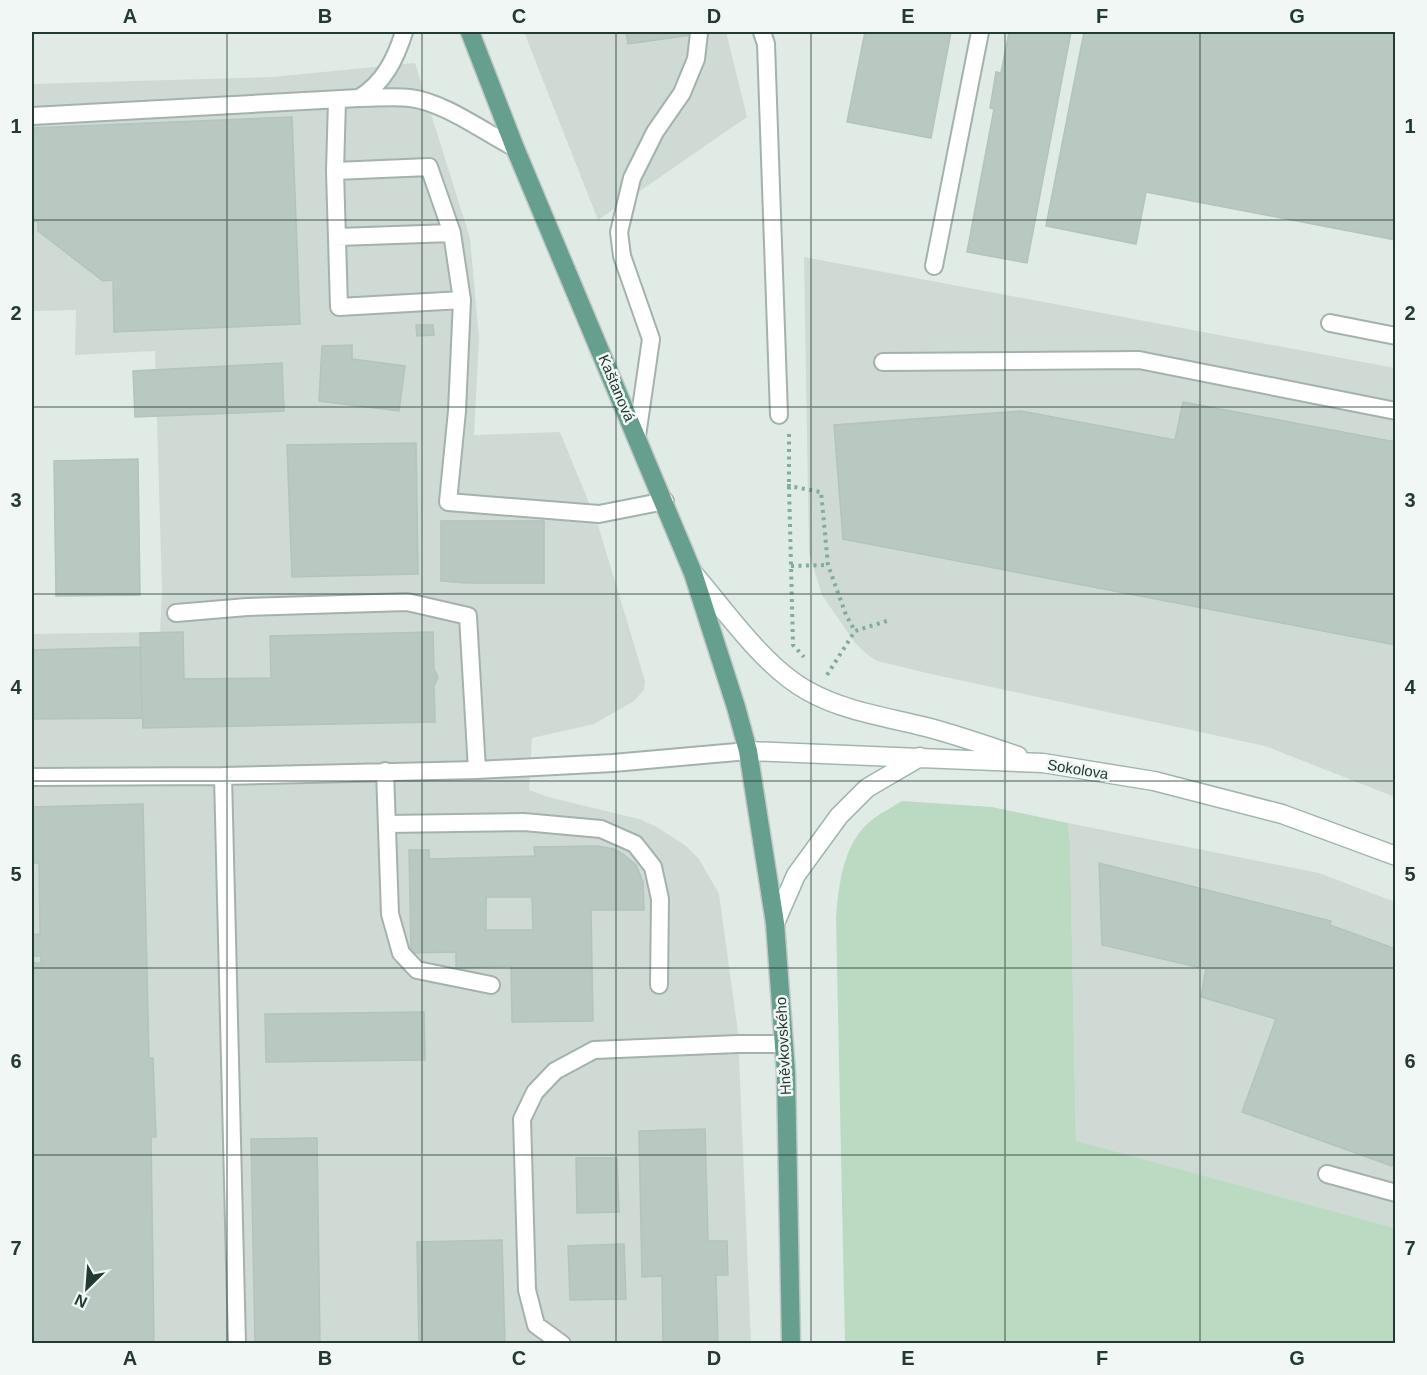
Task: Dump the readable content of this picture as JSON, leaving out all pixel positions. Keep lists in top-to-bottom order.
{
  "streets": {
    "main road": ["Kaštanová", "Hněvkovského"],
    "street": ["Sokolova"]
  },
  "crossings": [
    ["Kaštanová", "Sokolova"],
    ["Kaštanová", "Hněvkovského"],
    ["Sokolova", "Hněvkovského"]
  ],
  "north": "bottom left",
  "grid": {
    "columns": [
      "A",
      "B",
      "C",
      "D",
      "E",
      "F",
      "G"
    ],
    "rows": [
      "1",
      "2",
      "3",
      "4",
      "5",
      "6",
      "7"
    ]
  }
}
